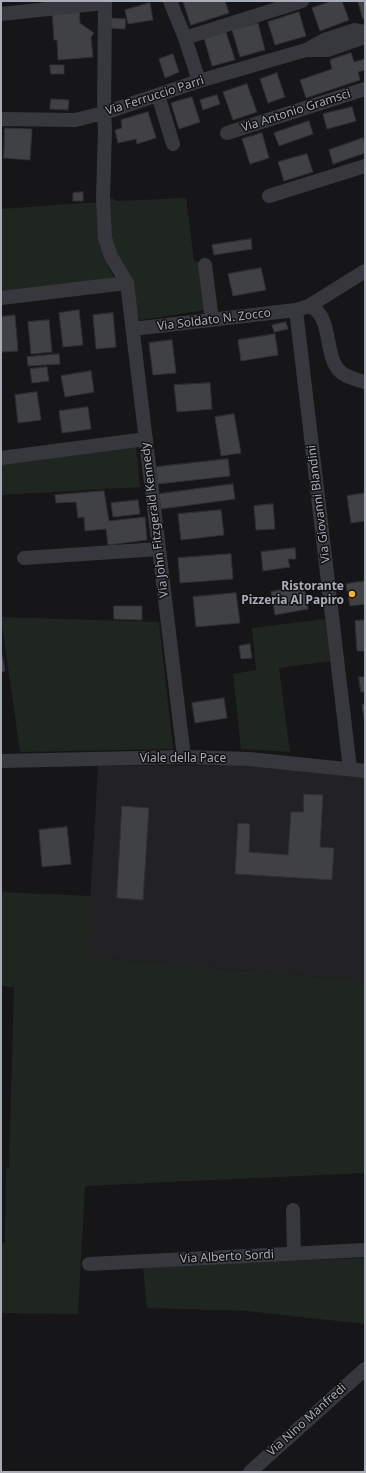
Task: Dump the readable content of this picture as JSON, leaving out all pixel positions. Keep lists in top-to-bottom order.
{
  "streets": {
    "street": [
      "Via Ferruccio Parri",
      "Via Antonio Gramsci",
      "Via Soldato N. Zocco",
      "Via Giovanni Blandini",
      "Via John Fitzgerald Kennedy",
      "Viale della Pace",
      "Via Alberto Sordi",
      "Via Nino Manfredi"
    ]
  },
  "crossings": [
    ["Via Soldato N. Zocco", "Via Giovanni Blandini"],
    ["Via Soldato N. Zocco", "Via John Fitzgerald Kennedy"],
    ["Via Giovanni Blandini", "Viale della Pace"],
    ["Via John Fitzgerald Kennedy", "Viale della Pace"]
  ],
  "places": ["Ristorante Pizzeria Al Papiro"]
}
